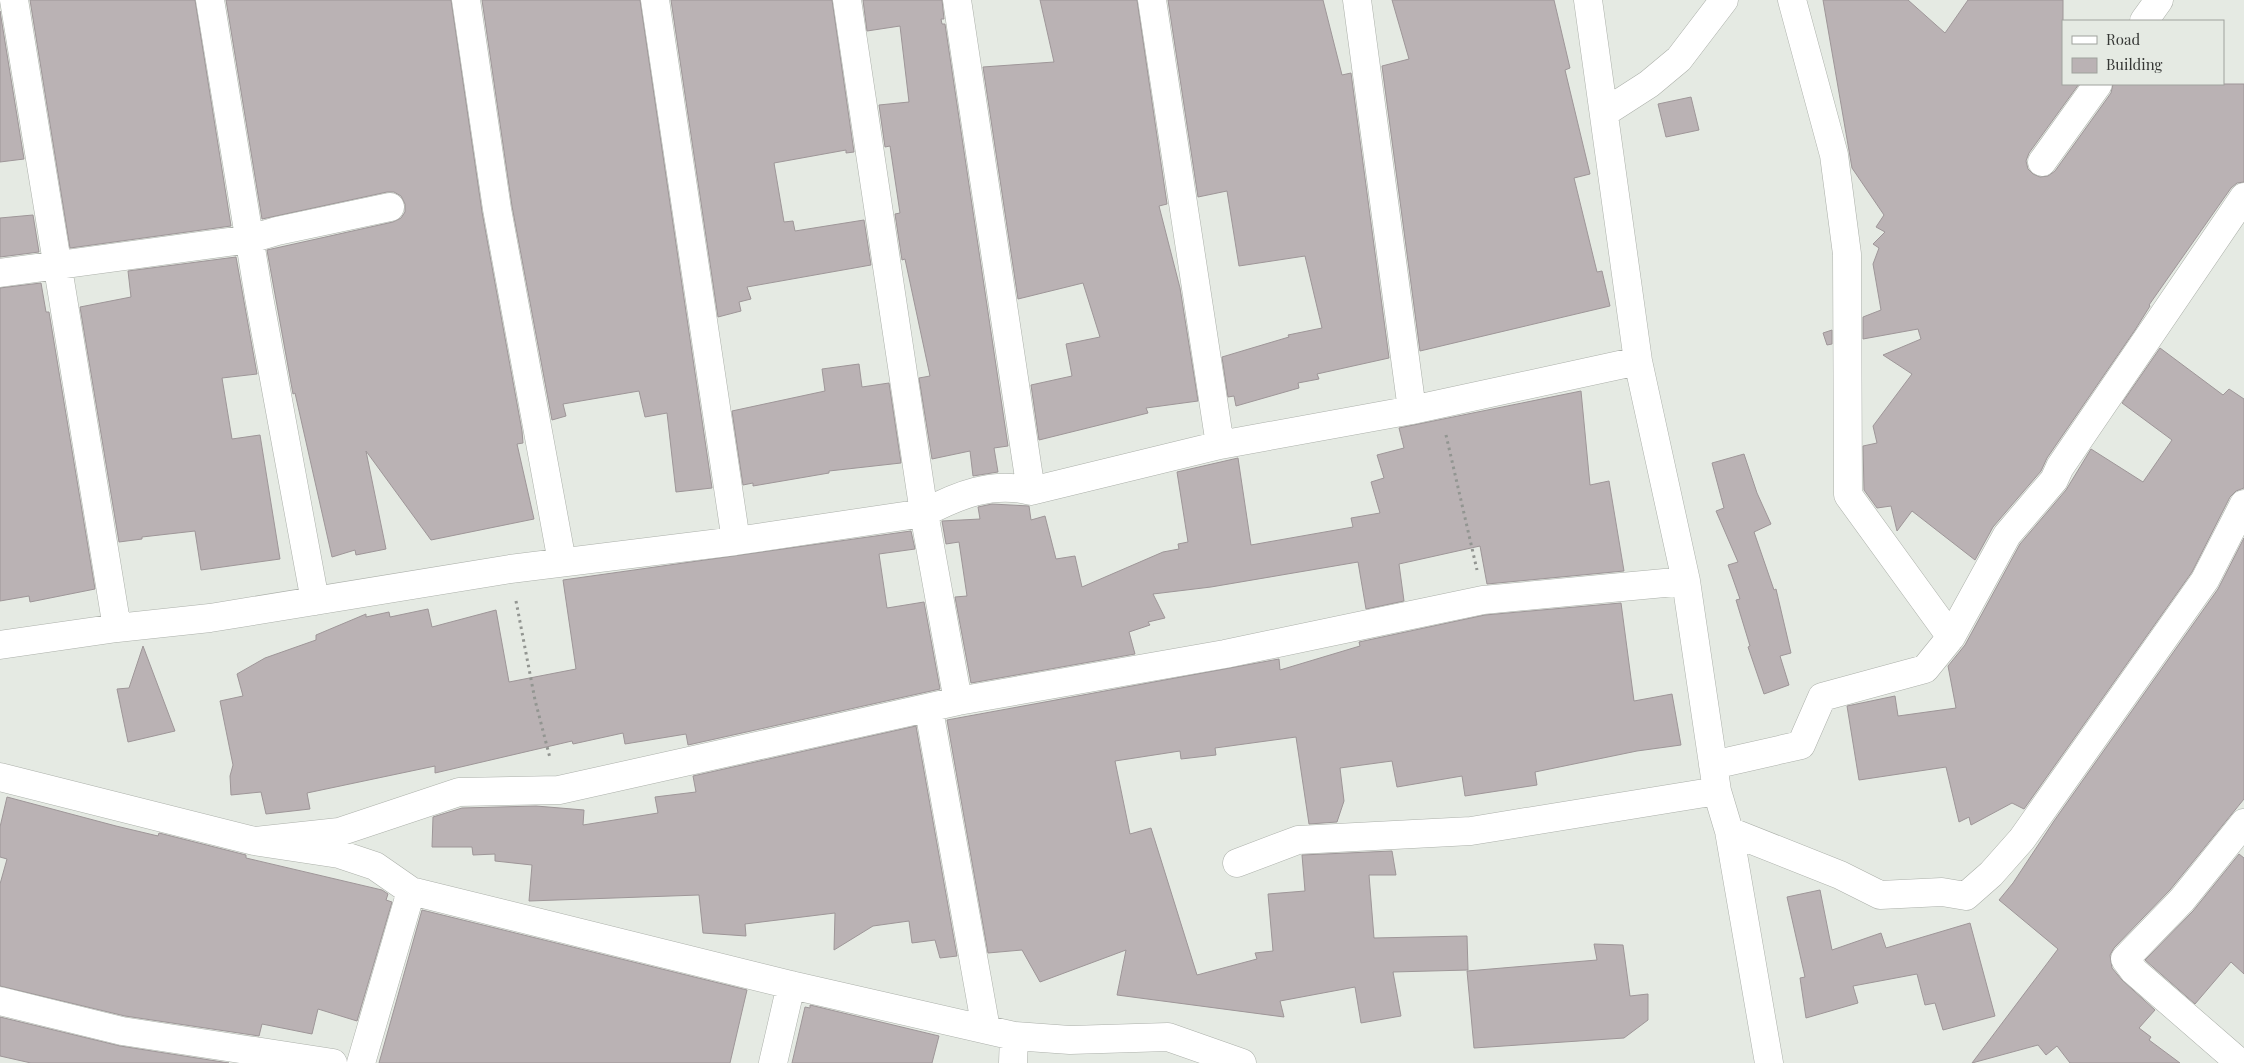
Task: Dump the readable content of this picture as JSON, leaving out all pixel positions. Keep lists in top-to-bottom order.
{
  "legend": ["Road", "Building"]
}
